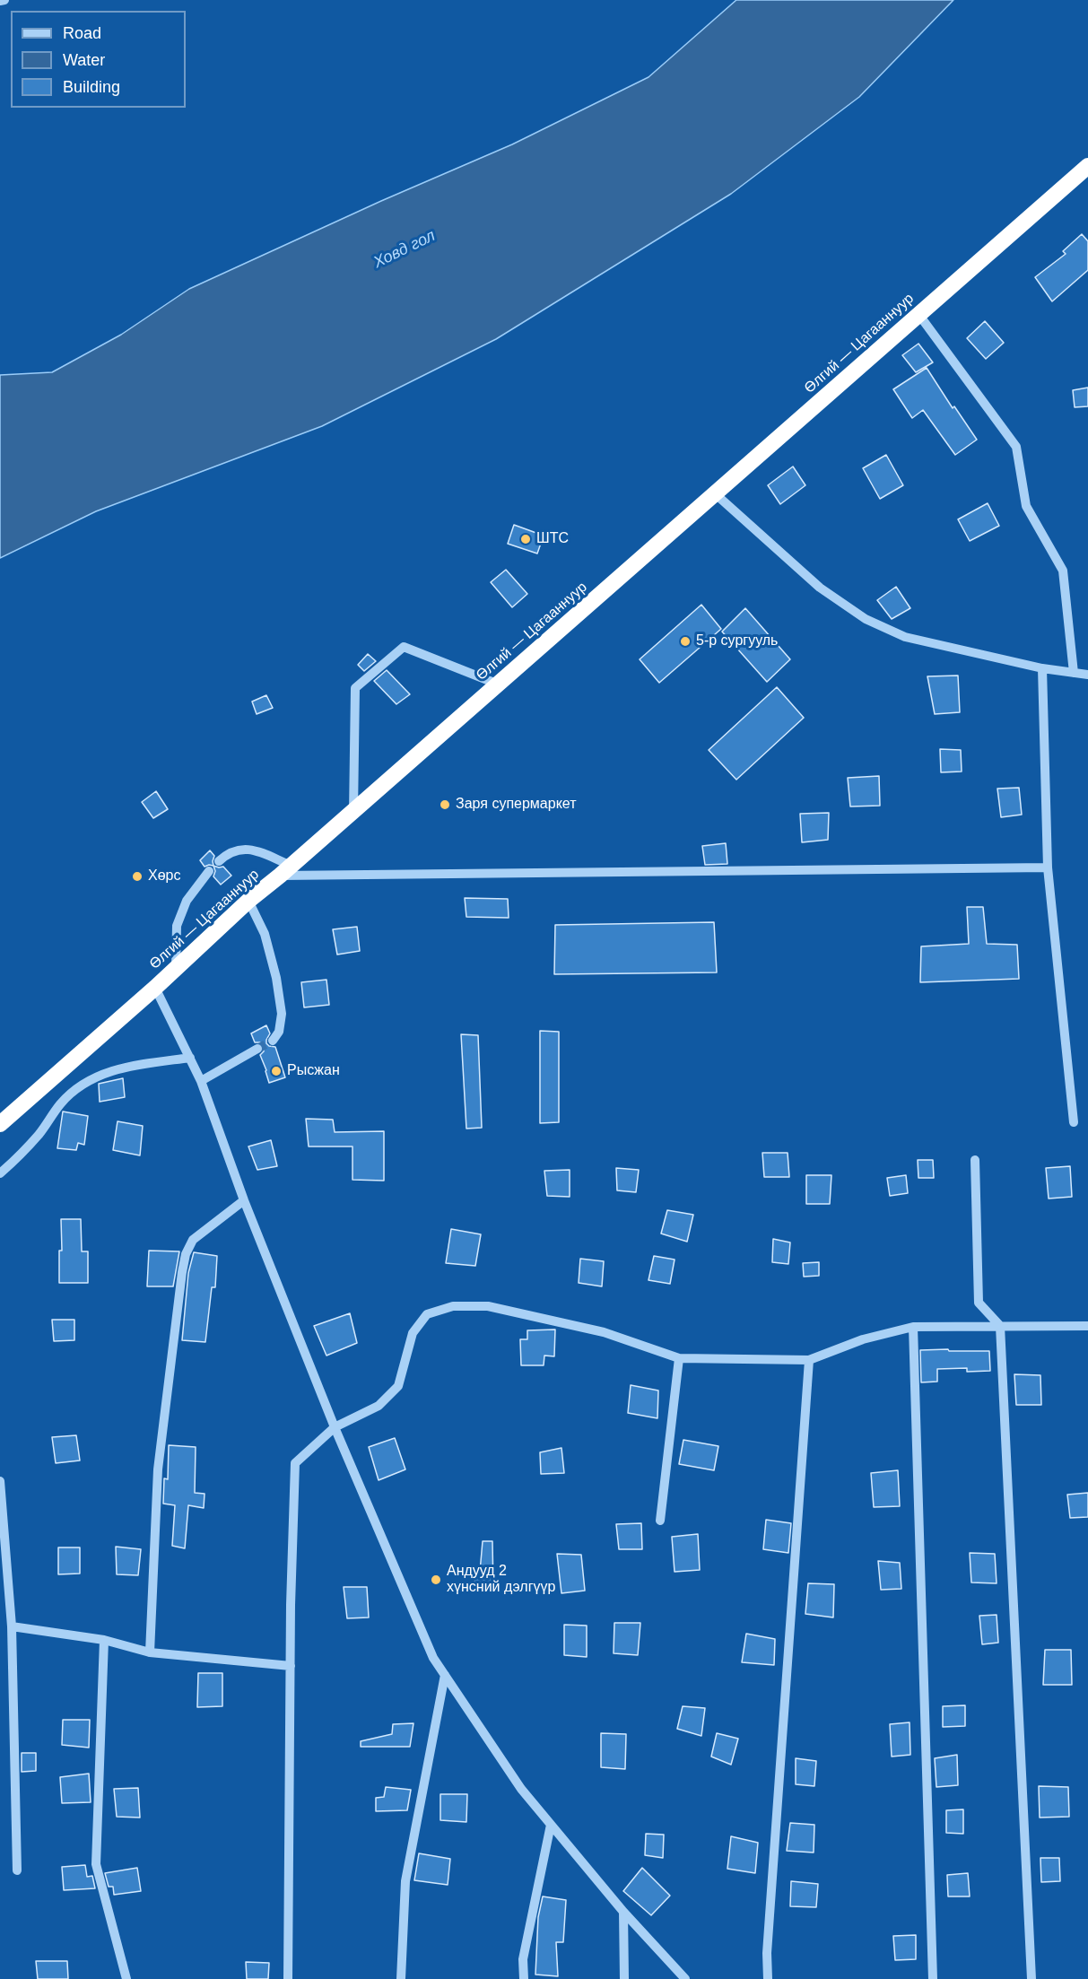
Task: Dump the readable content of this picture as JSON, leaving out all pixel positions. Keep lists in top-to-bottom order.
{
  "streets": {
    "highway": ["Өлгий — Цагааннуур"]
  },
  "water": ["Ховд гол"],
  "places": [
    "ШТС",
    "5-р сургууль",
    "Заря супермаркет",
    "Хөрс",
    "Рысжан",
    "Андууд 2 хүнсний дэлгүүр"
  ],
  "legend": ["Road", "Water", "Building"]
}
